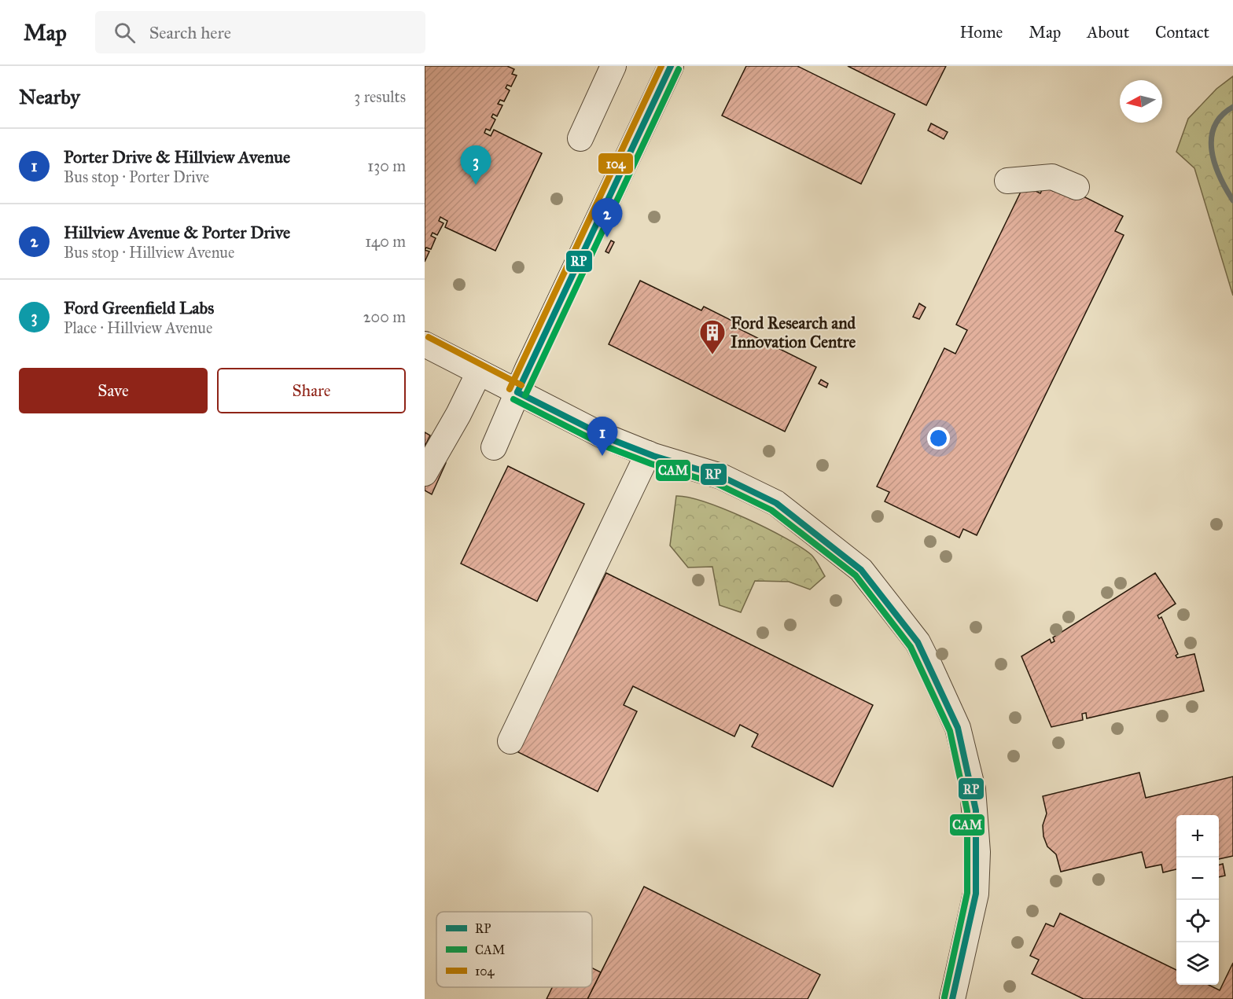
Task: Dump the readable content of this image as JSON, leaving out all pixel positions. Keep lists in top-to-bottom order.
{
  "places": {
    "building": ["Ford Research and Innovation Centre"]
  },
  "lines": ["transit line RP", "transit line 104", "transit line CAM"],
  "legend": ["RP", "CAM", "104"],
  "north": "left",
  "page": {
    "header": "Map",
    "search": "Search here",
    "nav": [
      "Home",
      "Map",
      "About",
      "Contact"
    ],
    "heading": ["Nearby", "3 results"],
    "list": [
      {
        "mark": "1",
        "name": "Porter Drive & Hillview Avenue",
        "note": "Bus stop · Porter Drive",
        "value": "130 m"
      },
      {
        "mark": "2",
        "name": "Hillview Avenue & Porter Drive",
        "note": "Bus stop · Hillview Avenue",
        "value": "140 m"
      },
      {
        "mark": "3",
        "name": "Ford Greenfield Labs",
        "note": "Place · Hillview Avenue",
        "value": "200 m"
      }
    ],
    "pins": ["3", "2", "1"],
    "buttons": ["Save", "Share"],
    "map_buttons": ["+", "−"]
  }
}
